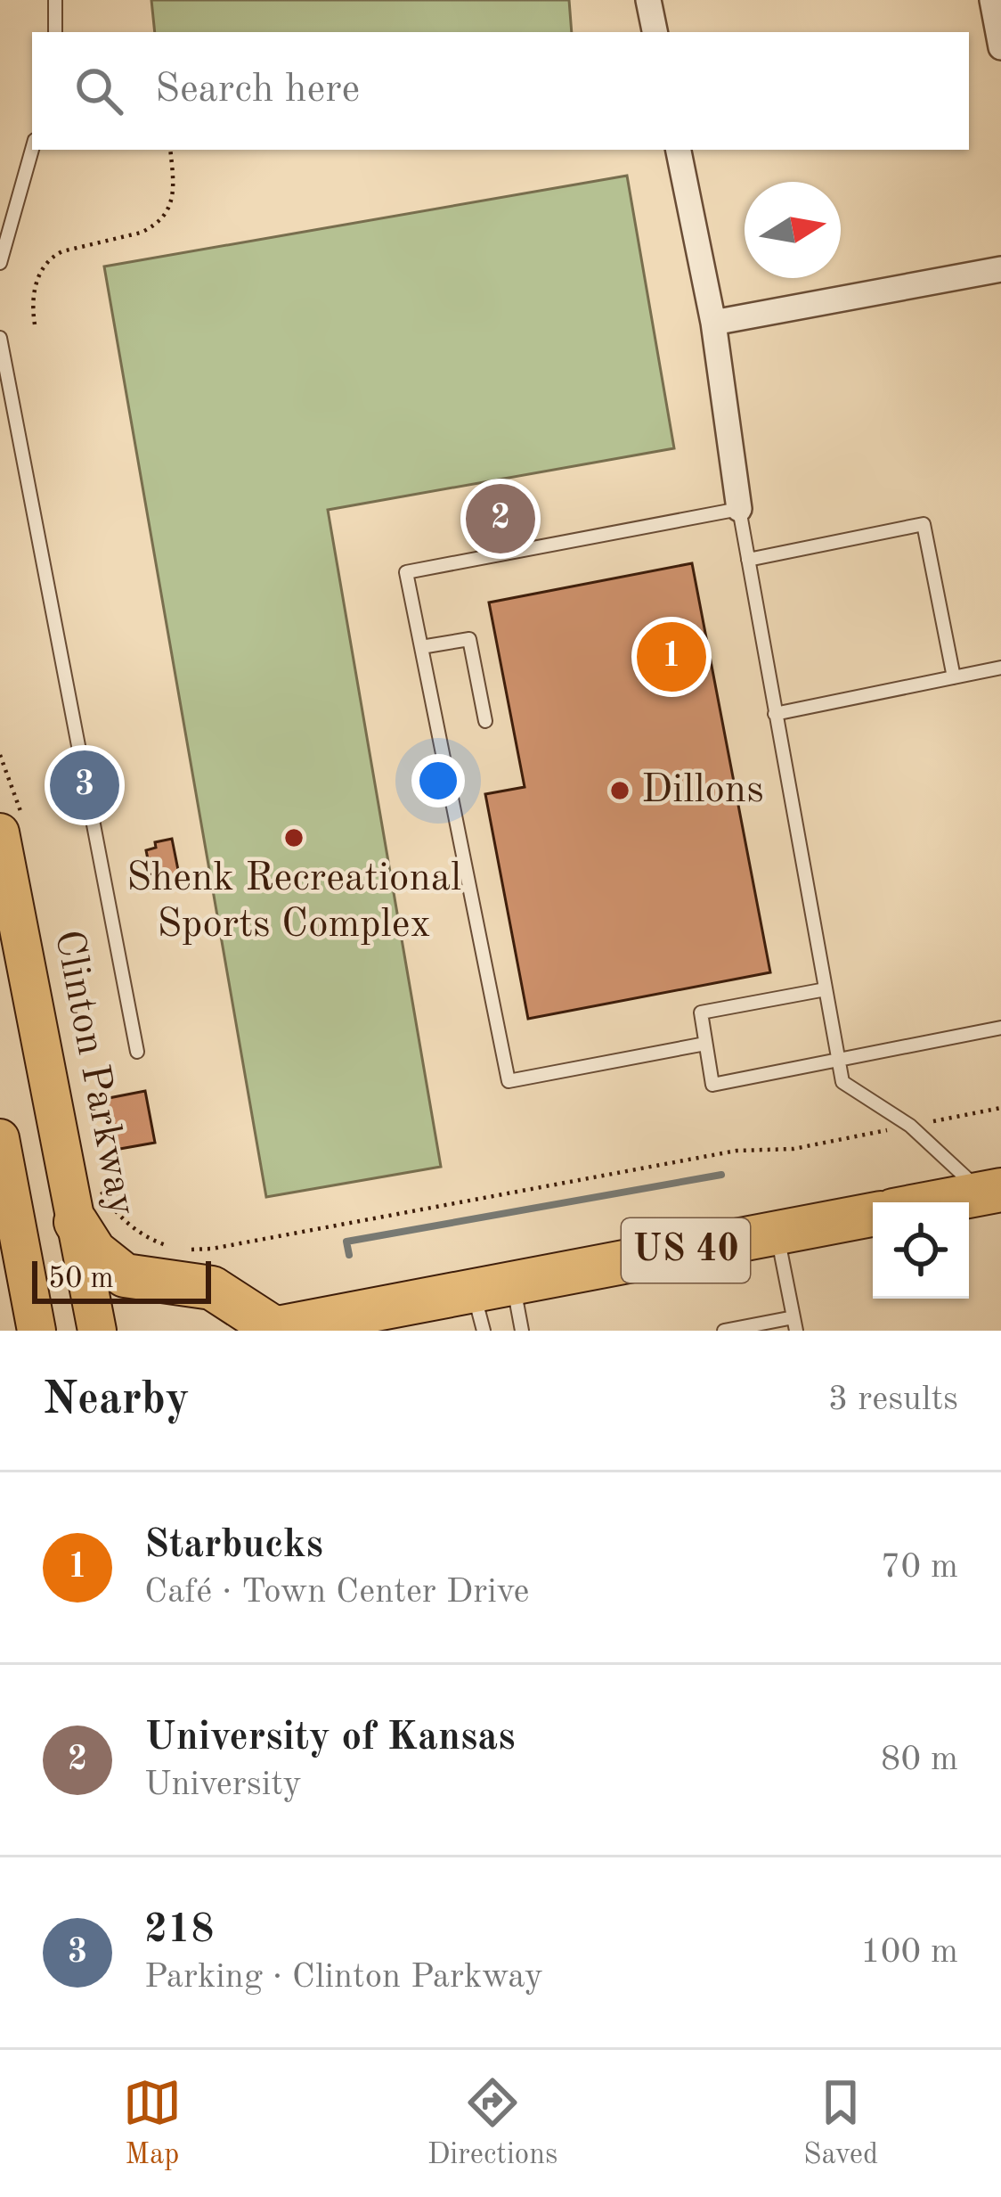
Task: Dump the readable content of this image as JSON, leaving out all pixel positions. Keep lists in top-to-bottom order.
{
  "streets": {
    "highway": ["US 40"],
    "main road": ["Clinton Parkway"]
  },
  "places": ["Dillons", "Shenk Recreational Sports Complex"],
  "scale_bar": "50 m",
  "north": "right",
  "page": {
    "search": "Search here",
    "pins": ["2", "1", "3"],
    "scale": "50 m",
    "heading": ["Nearby", "3 results"],
    "list": [
      {
        "mark": "1",
        "name": "Starbucks",
        "note": "Café · Town Center Drive",
        "value": "70 m"
      },
      {
        "mark": "2",
        "name": "University of Kansas",
        "note": "University",
        "value": "80 m"
      },
      {
        "mark": "3",
        "name": "218",
        "note": "Parking · Clinton Parkway",
        "value": "100 m"
      }
    ],
    "nav": ["Map", "Directions", "Saved"]
  }
}
